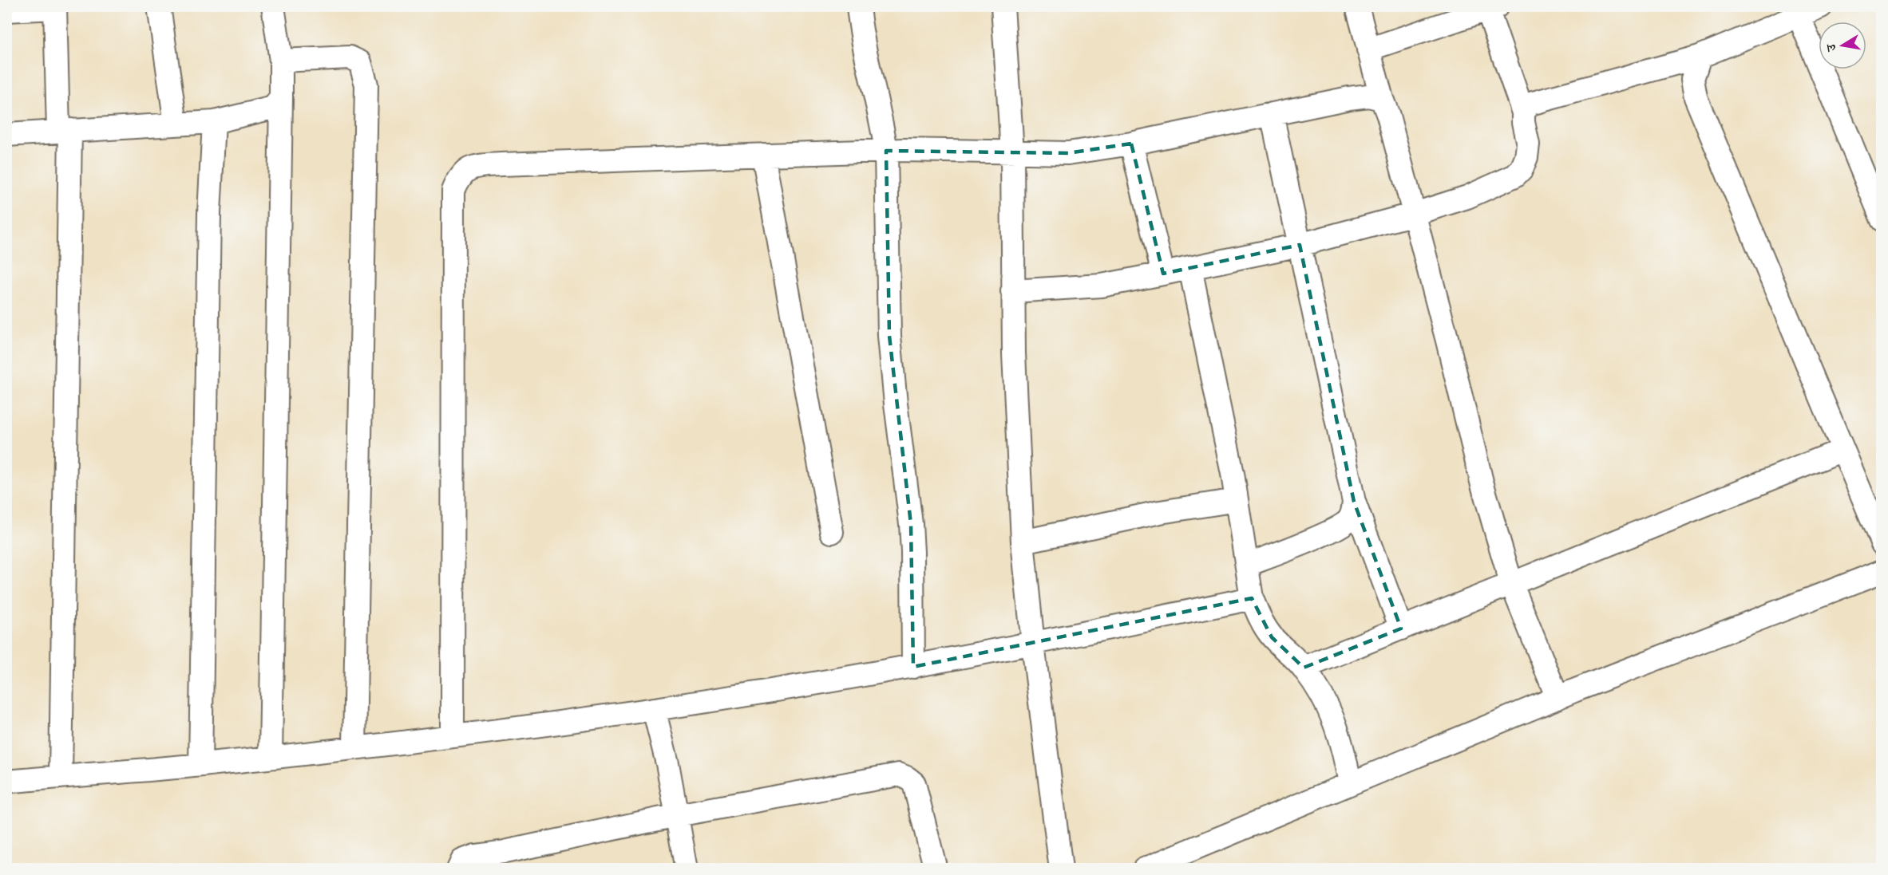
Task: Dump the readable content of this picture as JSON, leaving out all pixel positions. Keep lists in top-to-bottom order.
{
  "north": "left"
}
